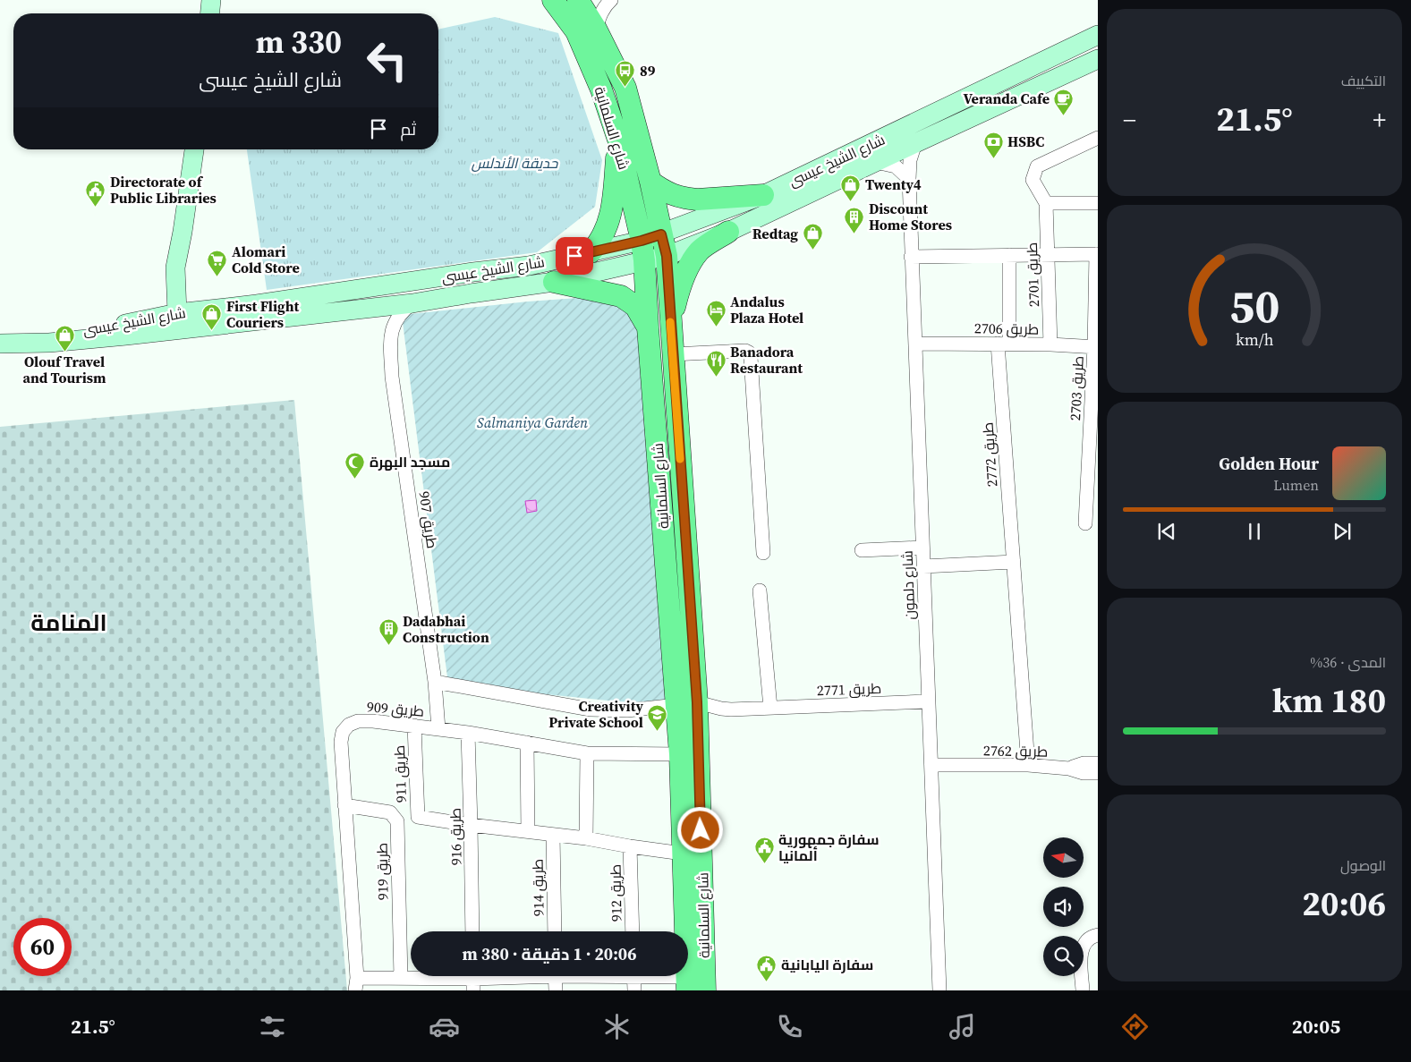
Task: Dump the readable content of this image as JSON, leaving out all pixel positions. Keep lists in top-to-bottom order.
{
  "streets": {
    "main road": ["شارع السلمانية"],
    "street": [
      "شارع الشيخ عيسى",
      "طريق 2701",
      "طريق 2706",
      "طريق 2703",
      "طريق 2772",
      "طريق 907",
      "شارع دلمون",
      "طريق 2771",
      "طريق 909",
      "طريق 2762",
      "طريق 911",
      "طريق 916",
      "طريق 919",
      "طريق 914",
      "طريق 912"
    ]
  },
  "crossings": [
    ["شارع السلمانية", "شارع الشيخ عيسى"],
    ["شارع السلمانية", "طريق 2771"],
    ["شارع السلمانية", "طريق 909"],
    ["شارع السلمانية", "طريق 911"],
    ["شارع الشيخ عيسى", "طريق 907"],
    ["شارع الشيخ عيسى", "شارع دلمون"],
    ["طريق 2701", "طريق 2706"],
    ["طريق 2706", "طريق 2703"],
    ["طريق 2706", "طريق 2772"],
    ["طريق 2706", "شارع دلمون"],
    ["طريق 2772", "طريق 2762"],
    ["طريق 907", "طريق 909"],
    ["شارع دلمون", "طريق 2771"],
    ["شارع دلمون", "طريق 2762"],
    ["طريق 909", "طريق 911"],
    ["طريق 909", "طريق 916"],
    ["طريق 911", "طريق 916"],
    ["طريق 911", "طريق 914"],
    ["طريق 911", "طريق 912"]
  ],
  "districts": ["المنامة"],
  "parks": ["حديقة الأندلس", "Salmaniya Garden"],
  "places": {
    "bus stop": ["89"],
    "cafe": ["Veranda Cafe"],
    "bank": ["HSBC"],
    "shop": [
      "Twenty4",
      "Redtag",
      "First Flight Couriers",
      "Olouf Travel and Tourism"
    ],
    "public building": ["Directorate of Public Libraries", "سفارة جمهورية ألمانيا", "سفارة اليابانية"],
    "building": ["Discount Home Stores", "Dadabhai Construction"],
    "supermarket": ["Alomari Cold Store"],
    "hotel": ["Andalus Plaza Hotel"],
    "restaurant": ["Banadora Restaurant"],
    "mosque": ["مسجد البهرة"],
    "school or university": ["Creativity Private School"]
  },
  "north": "left",
  "page": {
    "tile": [
      "التكييف",
      ["المدى · 36%", "180 km"],
      ["الوصول", "20:06"]
    ],
    "turn": ["330 m", "شارع الشيخ عيسى"],
    "heat": ["−", "21.5°", "+"],
    "then": "ثم",
    "song": ["Golden Hour", "Lumen"],
    "limit": "60",
    "trip": "20:06 · 1 دقيقة · 380 m",
    "tabs": ["20:05", "21.5°"],
    "gauge": ["50", "km/h"]
  }
}
